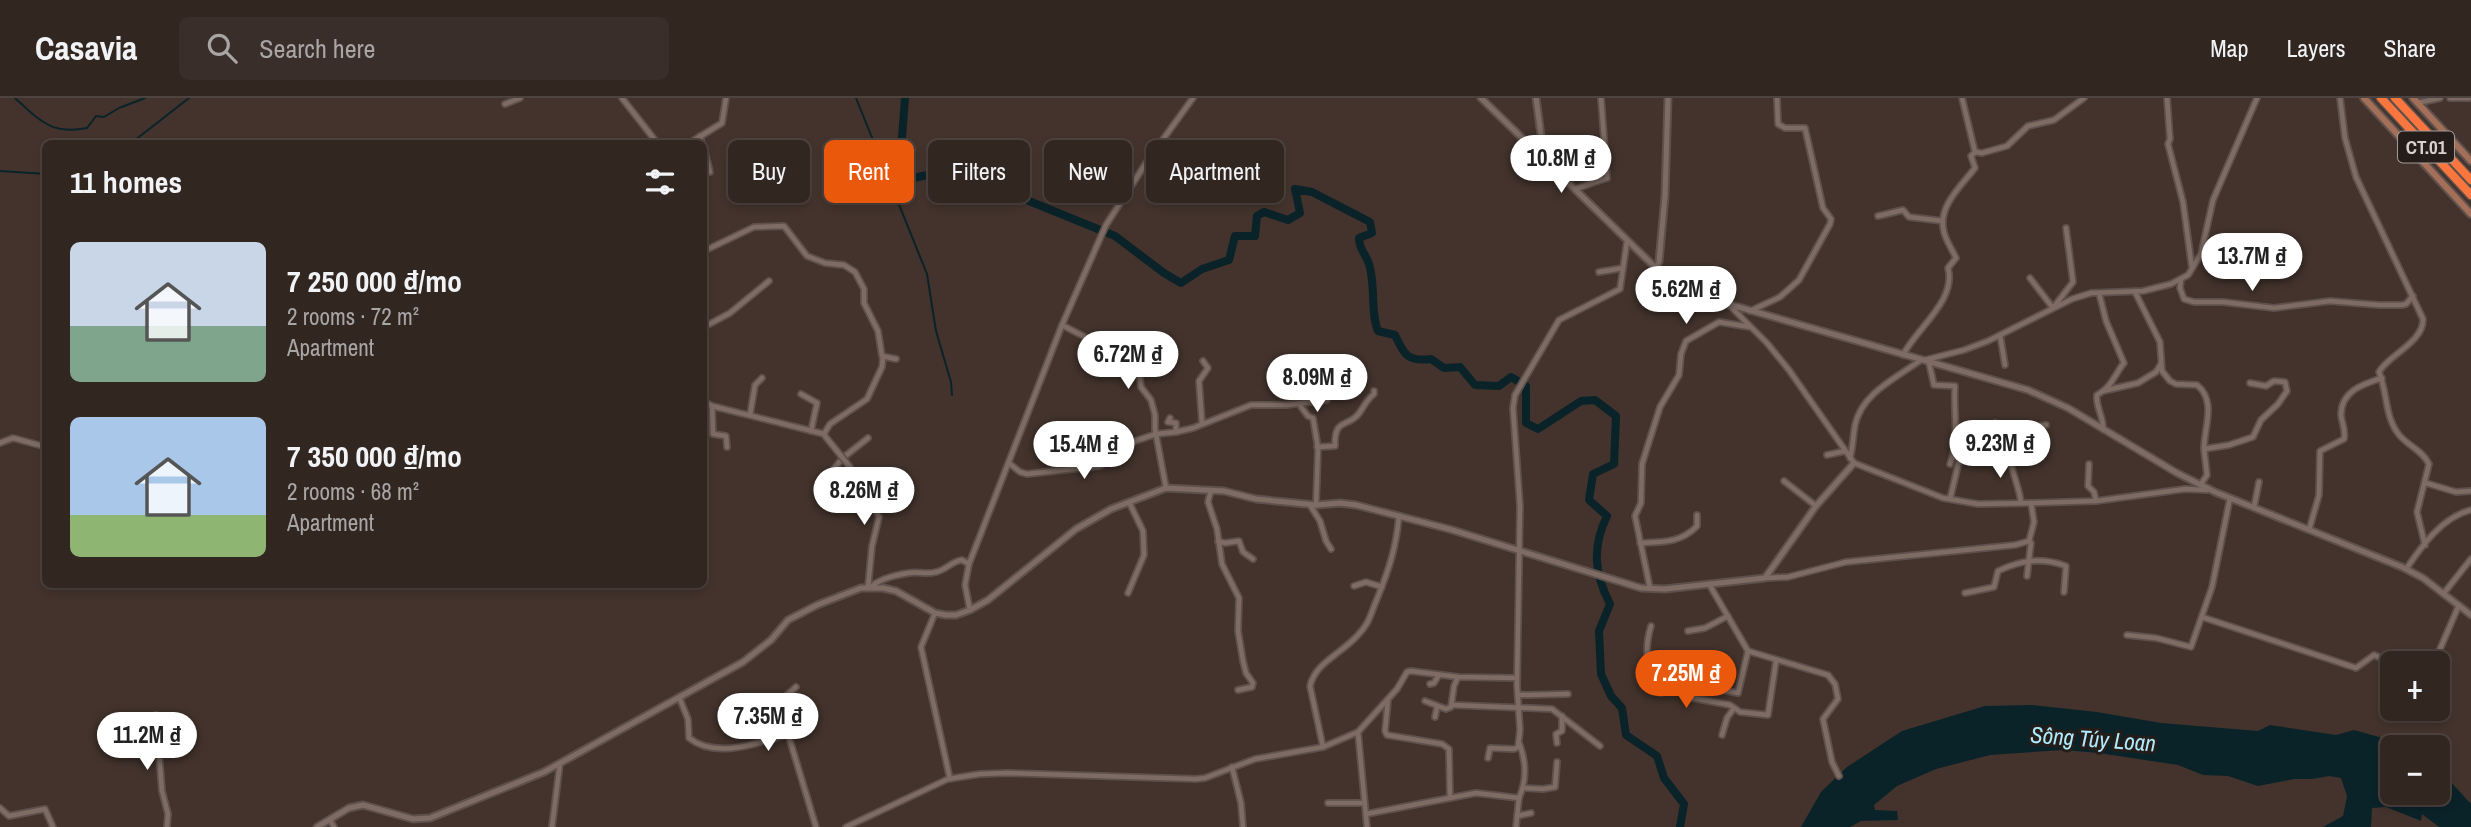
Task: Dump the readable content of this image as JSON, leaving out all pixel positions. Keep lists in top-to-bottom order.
{
  "streets": {
    "highway": ["CT.01"]
  },
  "water": ["Sông Túy Loan"],
  "page": {
    "header": "Casavia",
    "search": "Search here",
    "nav": ["Map", "Layers", "Share"],
    "price": [
      "10.8M ₫",
      "13.7M ₫",
      "5.62M ₫",
      "6.72M ₫",
      "8.09M ₫",
      "9.23M ₫",
      "15.4M ₫",
      "8.26M ₫",
      "7.25M ₫",
      "7.35M ₫",
      "11.2M ₫"
    ],
    "chip": [
      "Buy",
      "Rent",
      "Filters",
      "New",
      "Apartment"
    ],
    "heading": "11 homes",
    "list": [
      {
        "name": "7 250 000 ₫/mo",
        "note": "2 rooms · 72 m² · Apartment"
      },
      {
        "name": "7 350 000 ₫/mo",
        "note": "2 rooms · 68 m² · Apartment"
      }
    ],
    "map_buttons": ["+", "−"]
  }
}
